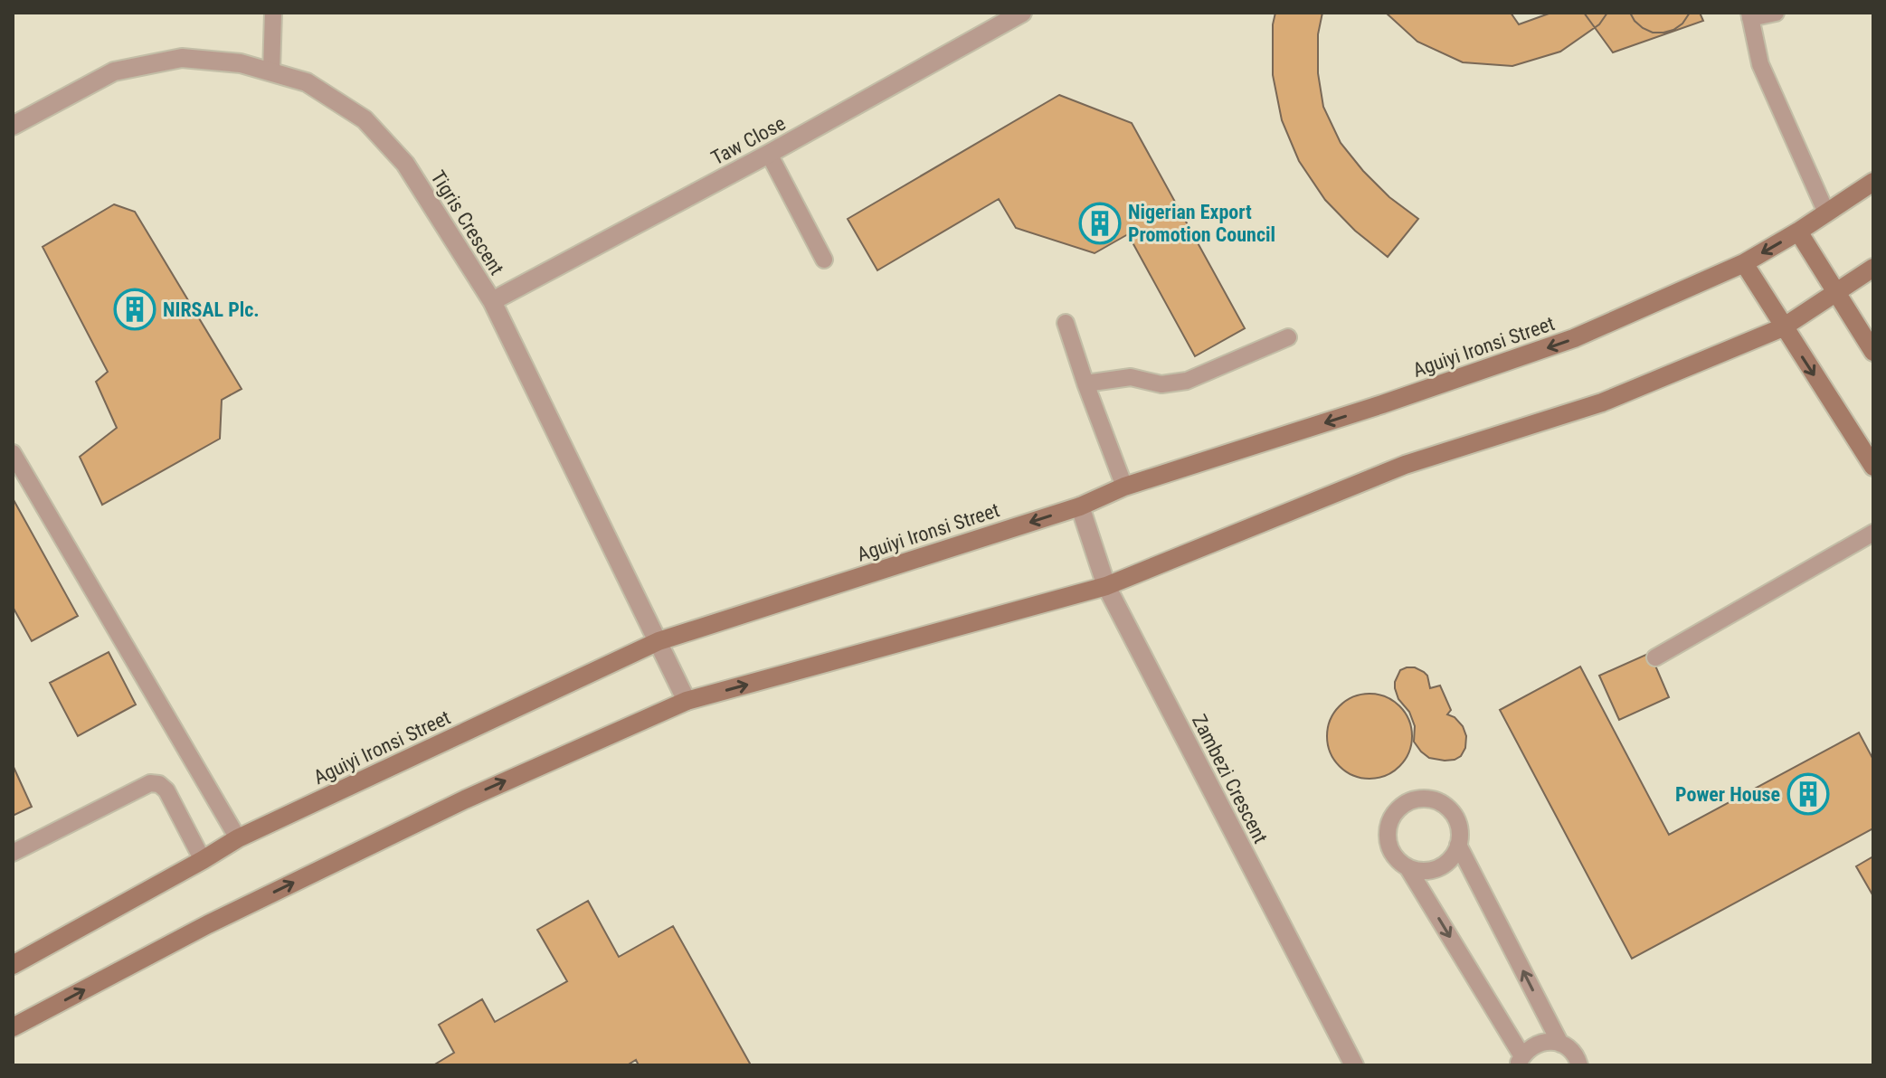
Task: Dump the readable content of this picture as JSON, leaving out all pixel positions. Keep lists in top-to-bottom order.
{
  "streets": {
    "main road": ["Aguiyi Ironsi Street"],
    "street": ["Taw Close", "Tigris Crescent", "Zambezi Crescent"]
  },
  "crossings": [
    ["Taw Close", "Tigris Crescent"],
    ["Tigris Crescent", "Aguiyi Ironsi Street"],
    ["Aguiyi Ironsi Street", "Zambezi Crescent"]
  ],
  "places": {
    "building": ["Nigerian Export Promotion Council", "NIRSAL Plc.", "Power House"]
  }
}
